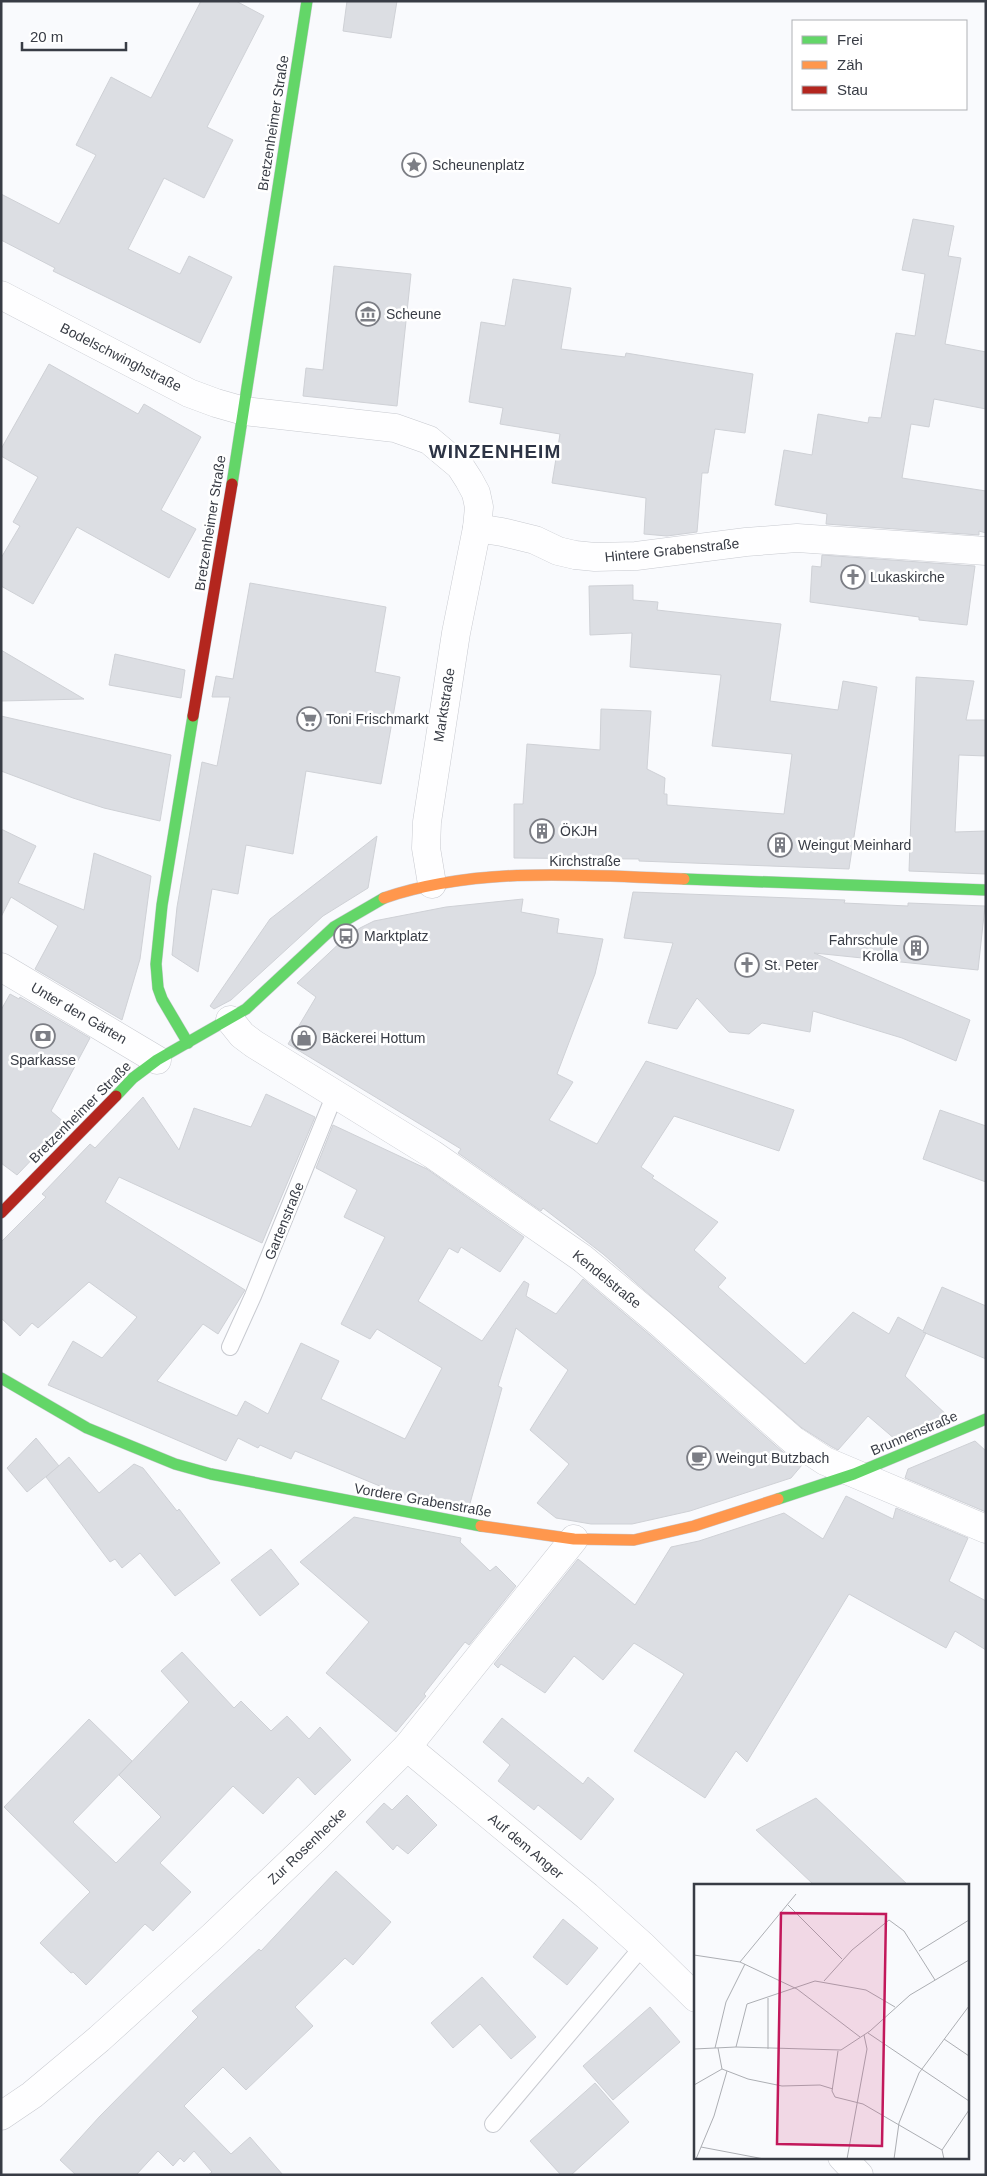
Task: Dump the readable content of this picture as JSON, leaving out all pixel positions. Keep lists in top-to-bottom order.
{
  "streets": {
    "street": [
      "Bretzenheimer Straße",
      "Bodelschwinghstraße",
      "Hintere Grabenstraße",
      "Marktstraße",
      "Kirchstraße",
      "Unter den Gärten",
      "Kendelstraße",
      "Brunnenstraße",
      "Vordere Grabenstraße",
      "Zur Rosenhecke",
      "Auf dem Anger"
    ],
    "lane": ["Gartenstraße"]
  },
  "crossings": [
    ["Bretzenheimer Straße", "Bodelschwinghstraße"],
    ["Bretzenheimer Straße", "Kirchstraße"],
    ["Bretzenheimer Straße", "Unter den Gärten"],
    ["Bretzenheimer Straße", "Kendelstraße"],
    ["Hintere Grabenstraße", "Marktstraße"],
    ["Marktstraße", "Kirchstraße"],
    ["Kirchstraße", "Kendelstraße"],
    ["Gartenstraße", "Kendelstraße"],
    ["Kendelstraße", "Brunnenstraße"],
    ["Kendelstraße", "Vordere Grabenstraße"],
    ["Brunnenstraße", "Vordere Grabenstraße"],
    ["Vordere Grabenstraße", "Zur Rosenhecke"],
    ["Zur Rosenhecke", "Auf dem Anger"]
  ],
  "districts": ["WINZENHEIM"],
  "places": {
    "place": ["Scheunenplatz"],
    "museum": ["Scheune"],
    "church": ["Lukaskirche", "St. Peter"],
    "supermarket": ["Toni Frischmarkt"],
    "building": ["ÖKJH", "Weingut Meinhard", "Fahrschule Krolla"],
    "bus stop": ["Marktplatz"],
    "bank": ["Sparkasse"],
    "shop": ["Bäckerei Hottum"],
    "cafe": ["Weingut Butzbach"]
  },
  "legend": ["Frei", "Zäh", "Stau"],
  "scale_bar": "20 m"
}
